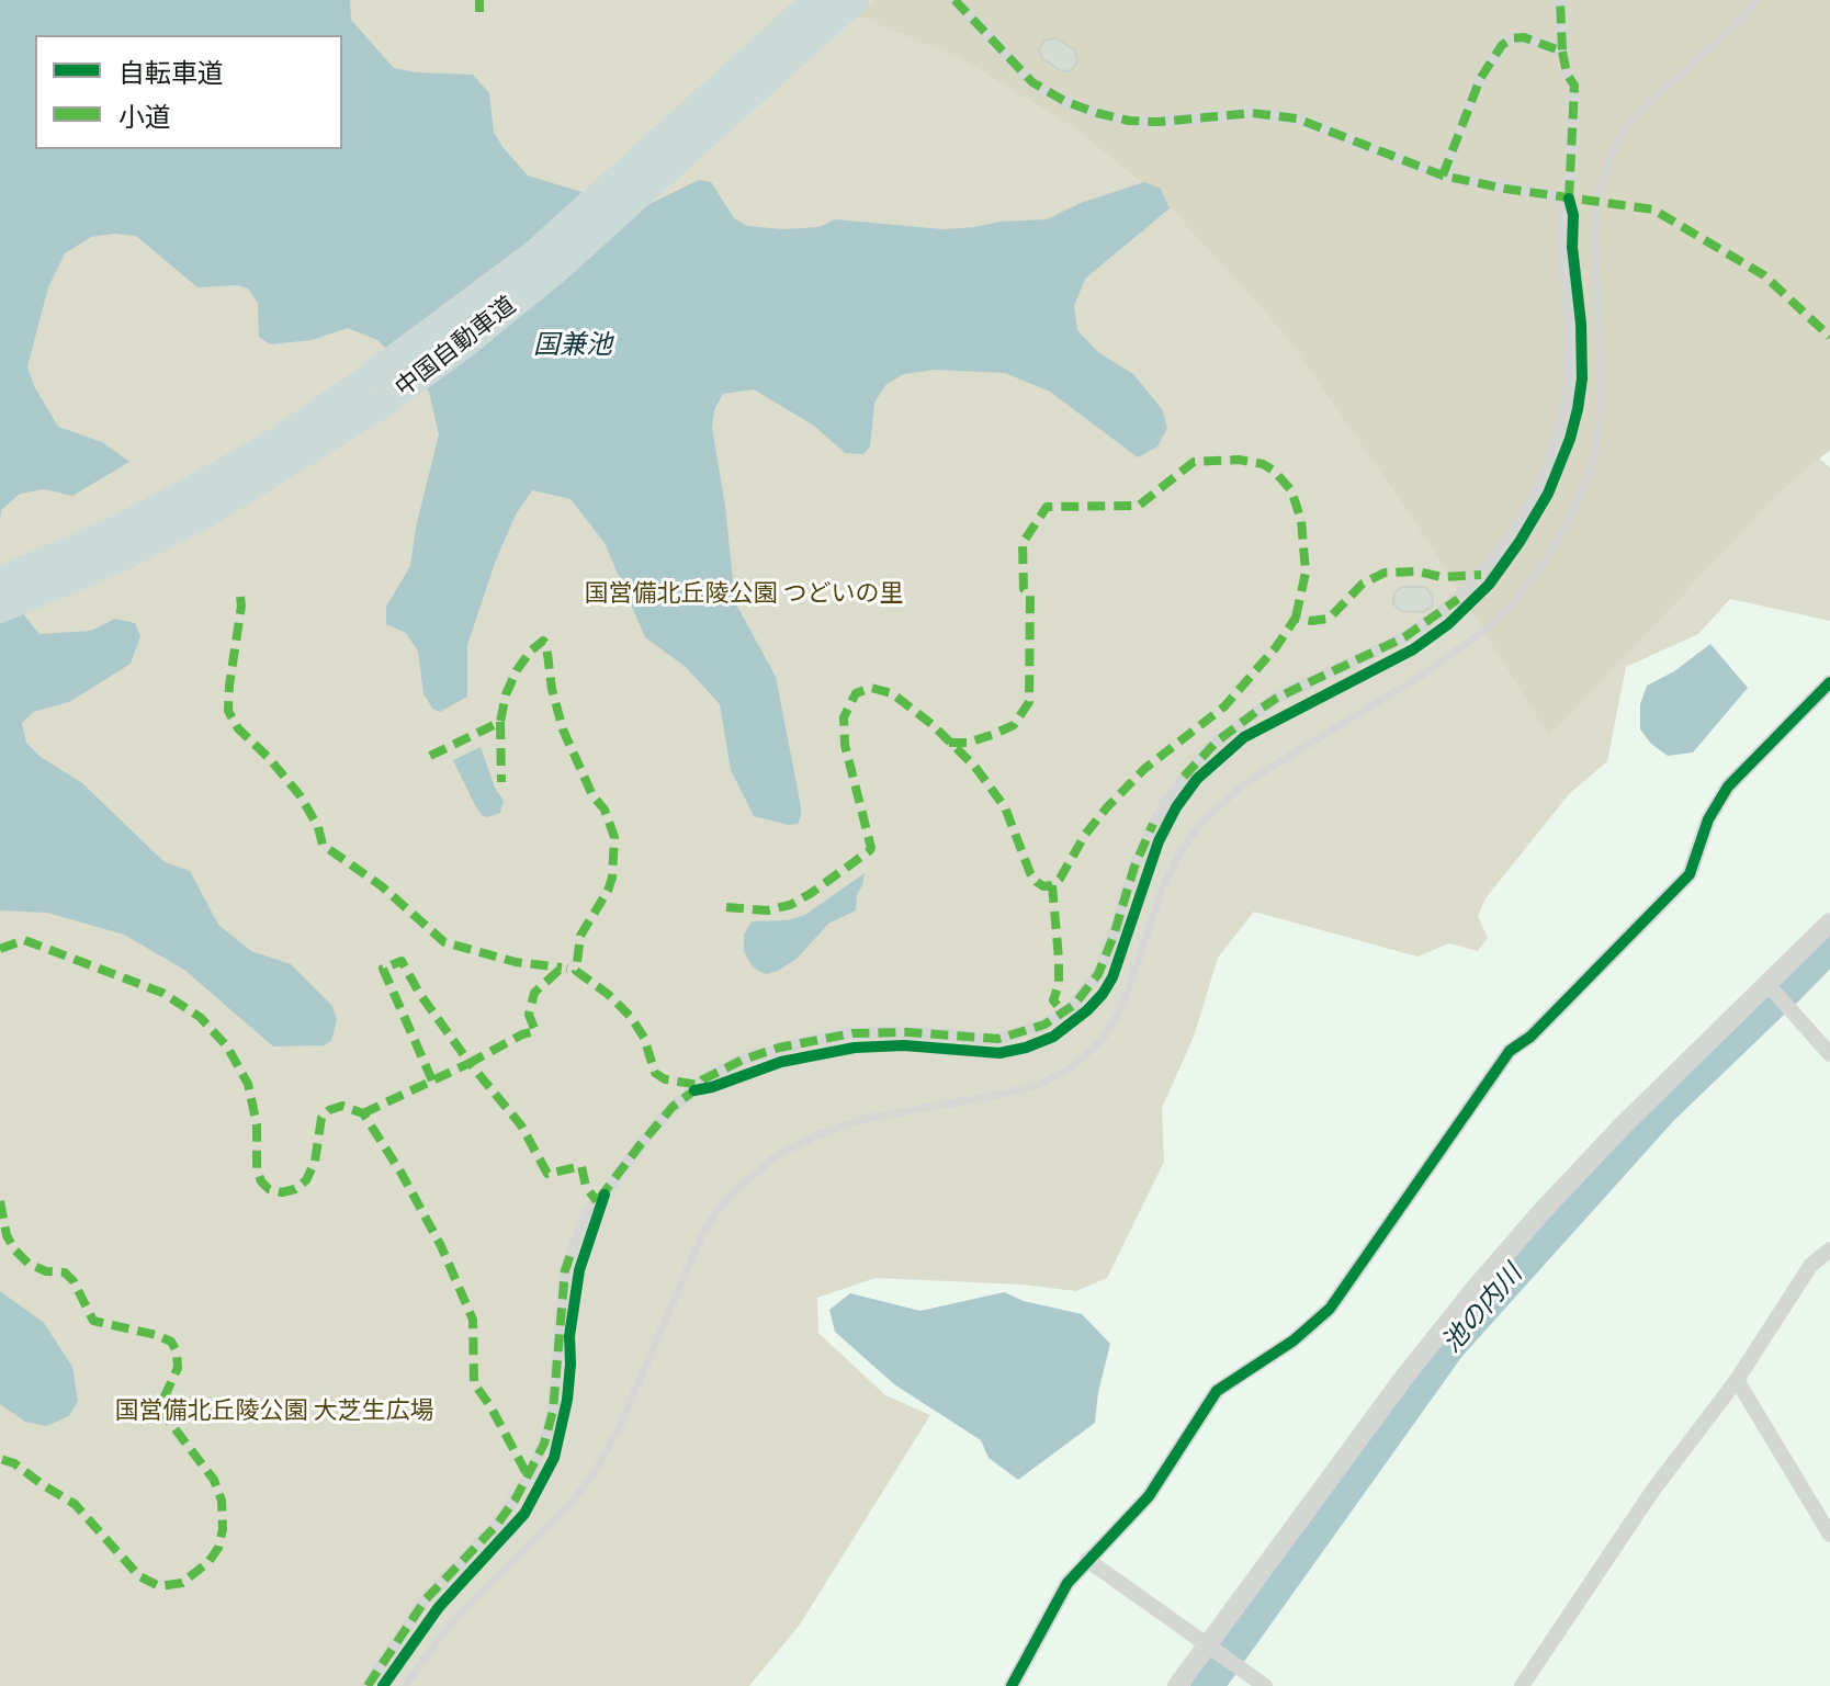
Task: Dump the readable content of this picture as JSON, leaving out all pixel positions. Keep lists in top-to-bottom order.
{
  "streets": {
    "highway": ["中国自動車道"]
  },
  "water": ["国兼池", "池の内川"],
  "parks": ["国営備北丘陵公園 つどいの里", "国営備北丘陵公園 大芝生広場"],
  "legend": ["自転車道", "小道"]
}
